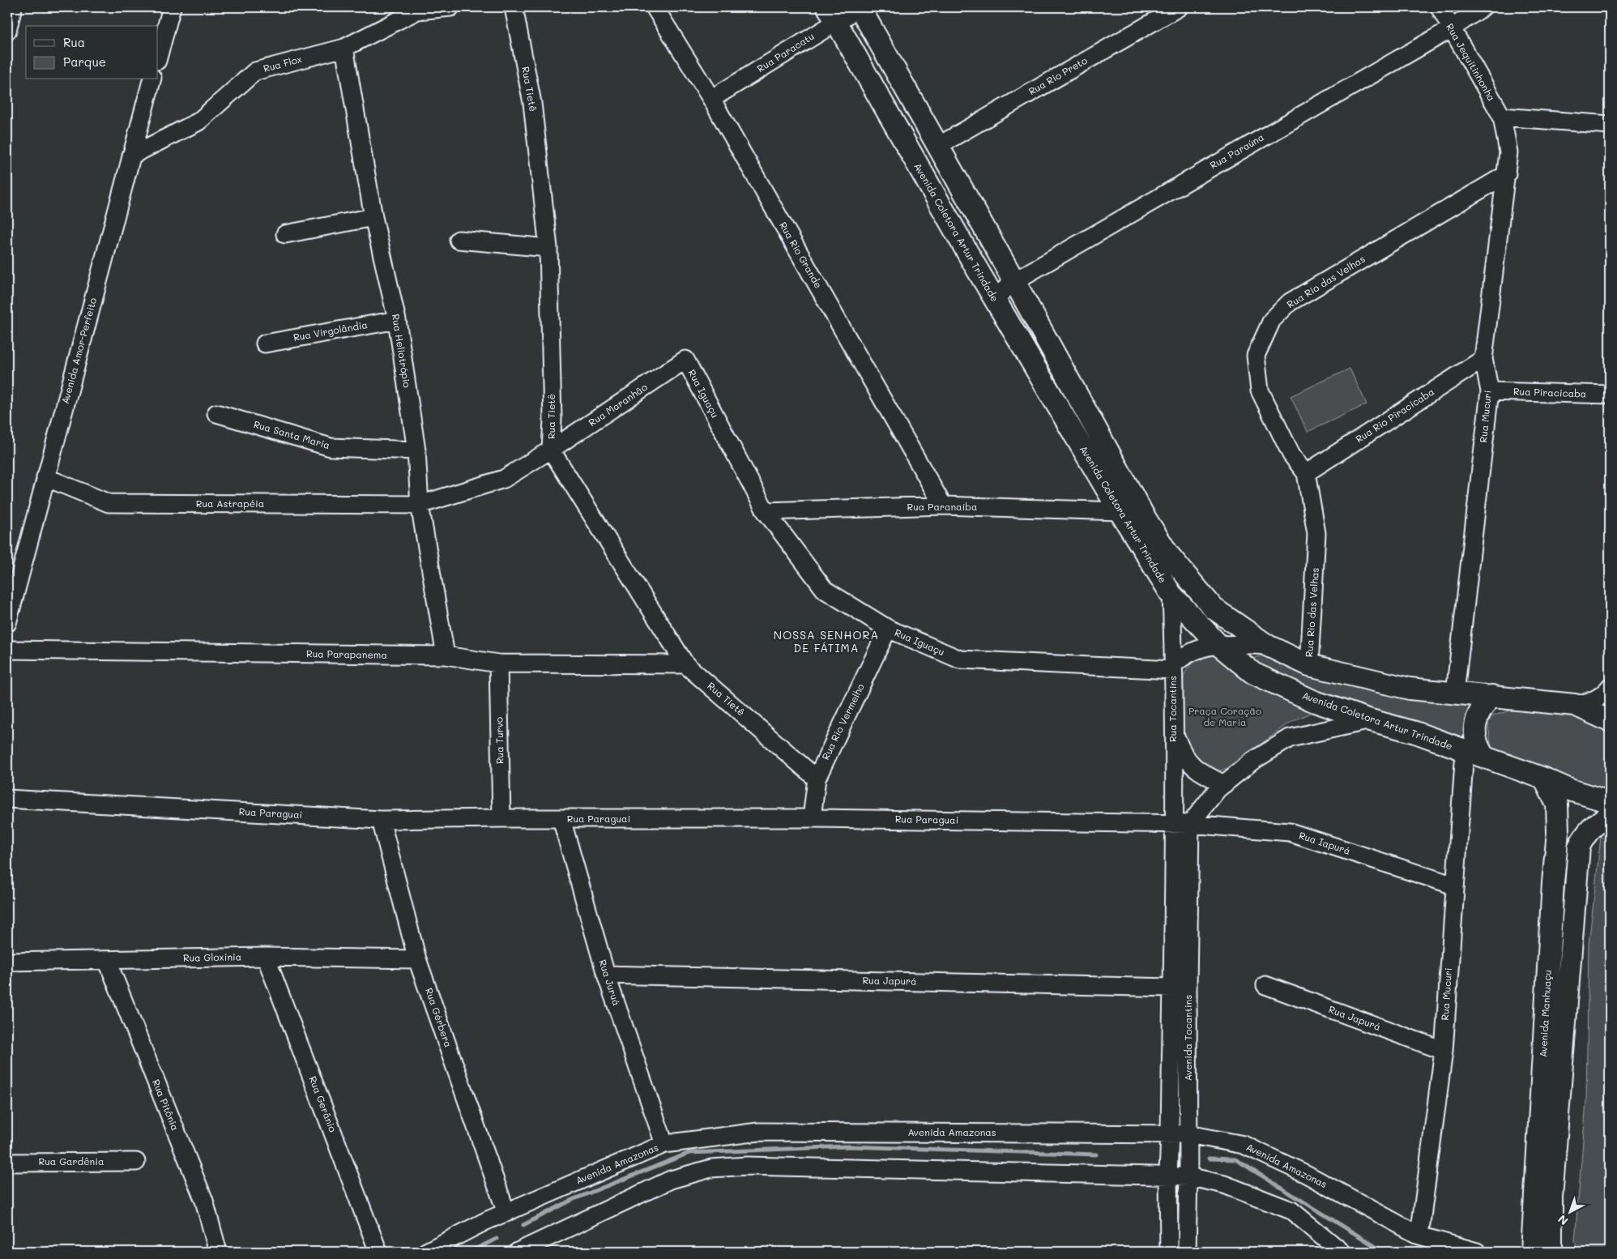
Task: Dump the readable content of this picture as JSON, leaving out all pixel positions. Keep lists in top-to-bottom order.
{
  "streets": {
    "main road": ["Avenida Coletora Artur Trindade", "Avenida Manhuaçu"],
    "street": [
      "Rua Paracatu",
      "Rua Jequitinhonha",
      "Rua Flox",
      "Rua Rio Preto",
      "Rua Tietê",
      "Rua Paraúna",
      "Rua Rio Grande",
      "Rua Rio das Velhas",
      "Rua Virgolândia",
      "Avenida Amor-Perfeito",
      "Rua Heliotrópio",
      "Rua Piracicaba",
      "Rua Iguaçu",
      "Rua Maranhão",
      "Rua Rio Piracicaba",
      "Rua Mucuri",
      "Rua Santa Maria",
      "Rua Astrapéia",
      "Rua Paranaíba",
      "Rua Parapanema",
      "Rua Tocantins",
      "Rua Rio Vermelho",
      "Rua Turvo",
      "Rua Paraguai",
      "Rua Iapurá",
      "Rua Gloxínia",
      "Rua Japurá",
      "Rua Juruá",
      "Rua Gérbera",
      "Avenida Tocantins",
      "Rua Gerânio",
      "Rua Pitônia",
      "Avenida Amazonas",
      "Rua Gardênia"
    ]
  },
  "crossings": [
    ["Rua Paracatu", "Avenida Coletora Artur Trindade"],
    ["Rua Paracatu", "Rua Rio Grande"],
    ["Rua Jequitinhonha", "Rua Paraúna"],
    ["Rua Jequitinhonha", "Rua Mucuri"],
    ["Rua Flox", "Avenida Amor-Perfeito"],
    ["Rua Flox", "Rua Heliotrópio"],
    ["Rua Rio Preto", "Avenida Coletora Artur Trindade"],
    ["Rua Tietê", "Rua Maranhão"],
    ["Rua Tietê", "Rua Parapanema"],
    ["Rua Tietê", "Rua Rio Vermelho"],
    ["Rua Paraúna", "Avenida Coletora Artur Trindade"],
    ["Avenida Coletora Artur Trindade", "Rua Rio das Velhas"],
    ["Avenida Coletora Artur Trindade", "Rua Mucuri"],
    ["Avenida Coletora Artur Trindade", "Rua Paranaíba"],
    ["Avenida Coletora Artur Trindade", "Rua Tocantins"],
    ["Avenida Coletora Artur Trindade", "Avenida Manhuaçu"],
    ["Rua Rio Grande", "Rua Paranaíba"],
    ["Rua Rio das Velhas", "Rua Rio Piracicaba"],
    ["Rua Rio das Velhas", "Rua Mucuri"],
    ["Rua Virgolândia", "Rua Heliotrópio"],
    ["Avenida Amor-Perfeito", "Rua Astrapéia"],
    ["Rua Heliotrópio", "Rua Maranhão"],
    ["Rua Heliotrópio", "Rua Santa Maria"],
    ["Rua Heliotrópio", "Rua Astrapéia"],
    ["Rua Heliotrópio", "Rua Parapanema"],
    ["Rua Piracicaba", "Rua Mucuri"],
    ["Rua Iguaçu", "Rua Maranhão"],
    ["Rua Iguaçu", "Rua Paranaíba"],
    ["Rua Iguaçu", "Rua Tocantins"],
    ["Rua Iguaçu", "Rua Rio Vermelho"],
    ["Rua Maranhão", "Rua Astrapéia"],
    ["Rua Rio Piracicaba", "Rua Mucuri"],
    ["Rua Mucuri", "Rua Iapurá"],
    ["Rua Mucuri", "Rua Japurá"],
    ["Rua Mucuri", "Avenida Amazonas"],
    ["Rua Parapanema", "Rua Turvo"],
    ["Rua Tocantins", "Rua Paraguai"],
    ["Rua Tocantins", "Rua Iapurá"],
    ["Rua Tocantins", "Avenida Tocantins"],
    ["Rua Rio Vermelho", "Rua Paraguai"],
    ["Rua Turvo", "Rua Paraguai"],
    ["Rua Paraguai", "Rua Iapurá"],
    ["Rua Paraguai", "Rua Juruá"],
    ["Rua Paraguai", "Rua Gérbera"],
    ["Rua Paraguai", "Avenida Tocantins"],
    ["Rua Iapurá", "Avenida Tocantins"],
    ["Rua Gloxínia", "Rua Gérbera"],
    ["Rua Gloxínia", "Rua Gerânio"],
    ["Rua Gloxínia", "Rua Pitônia"],
    ["Rua Japurá", "Rua Juruá"],
    ["Rua Japurá", "Avenida Tocantins"],
    ["Rua Juruá", "Avenida Amazonas"],
    ["Rua Gérbera", "Avenida Amazonas"],
    ["Avenida Tocantins", "Avenida Amazonas"]
  ],
  "districts": ["NOSSA SENHORA DE FÁTIMA"],
  "parks": ["Praça Coração de Maria"],
  "legend": ["Rua", "Parque"],
  "north": "bottom left"
}
